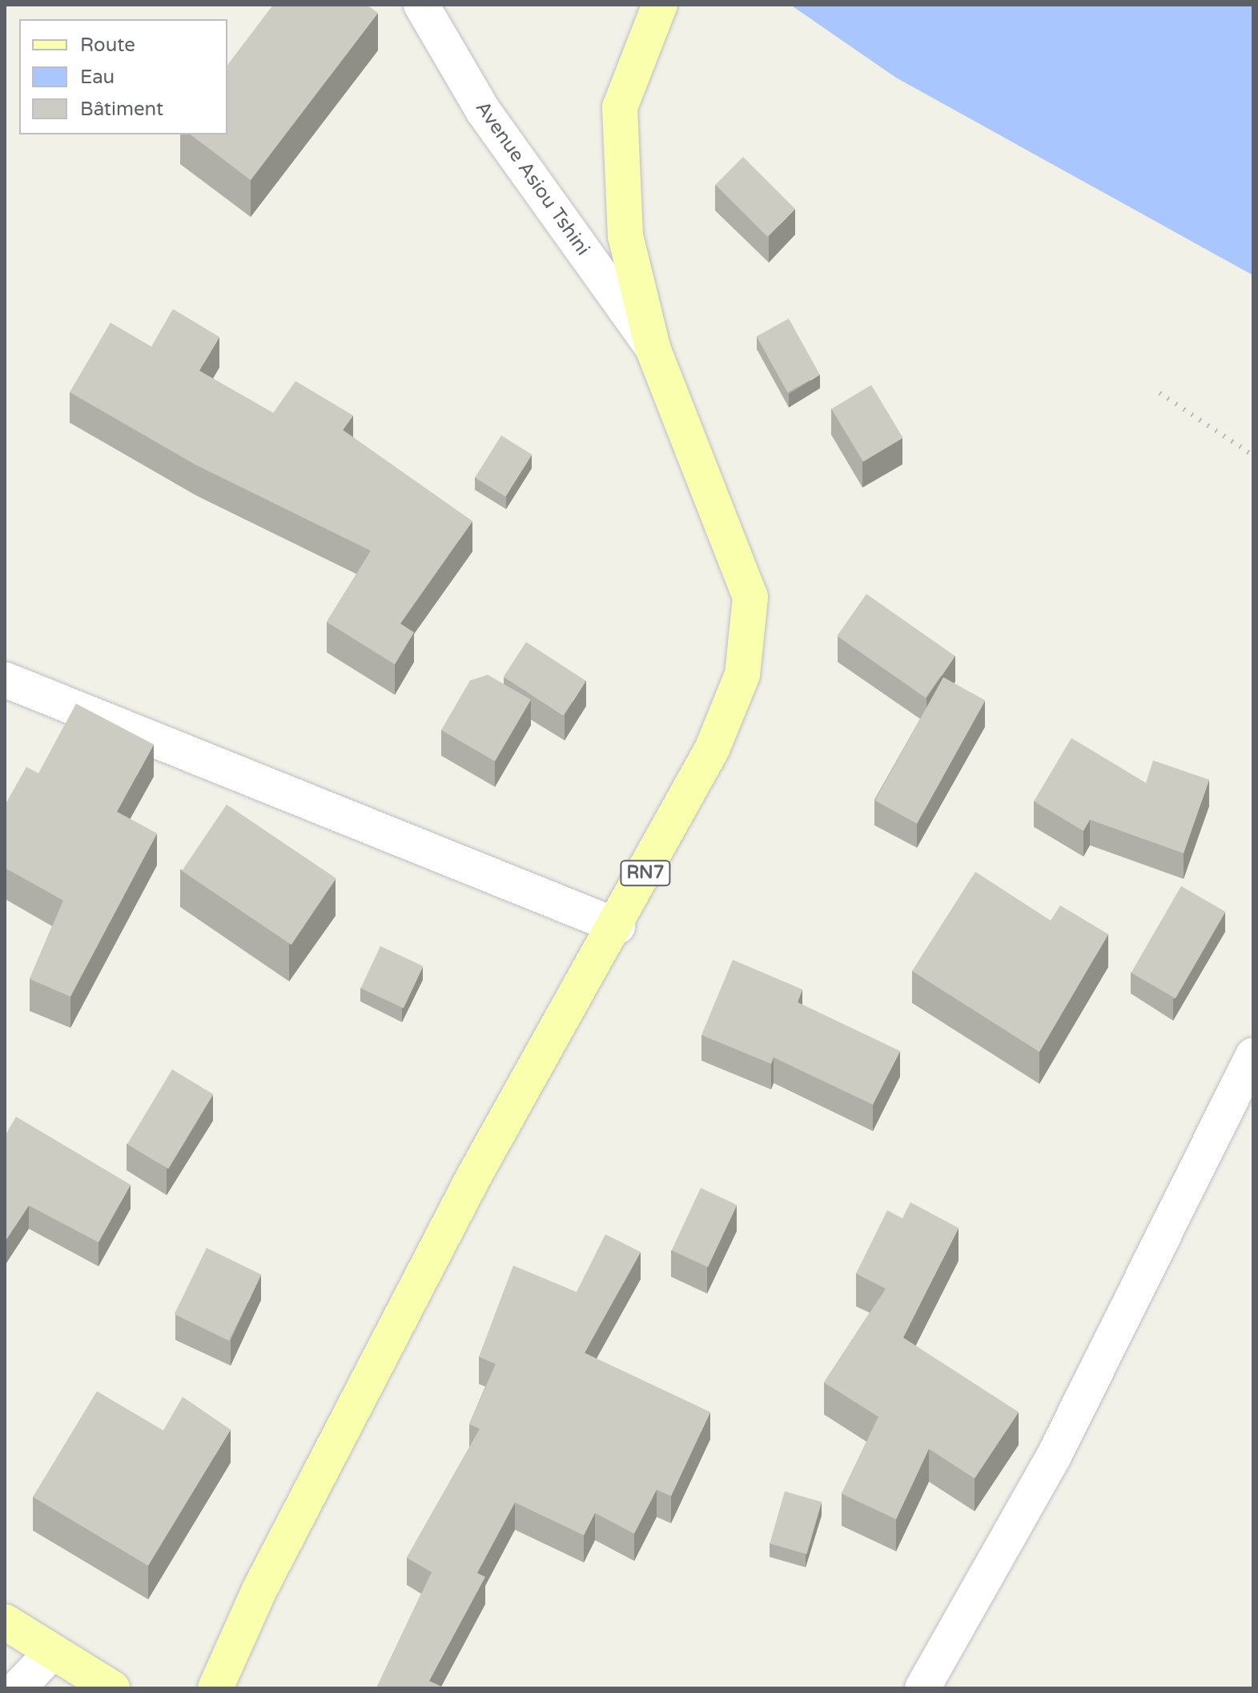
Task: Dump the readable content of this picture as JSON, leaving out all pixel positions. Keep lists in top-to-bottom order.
{
  "streets": {
    "main road": ["RN7"],
    "street": ["Avenue Asiou Tshini"]
  },
  "crossings": [
    ["Avenue Asiou Tshini", "RN7"]
  ],
  "legend": ["Route", "Eau", "Bâtiment"]
}
